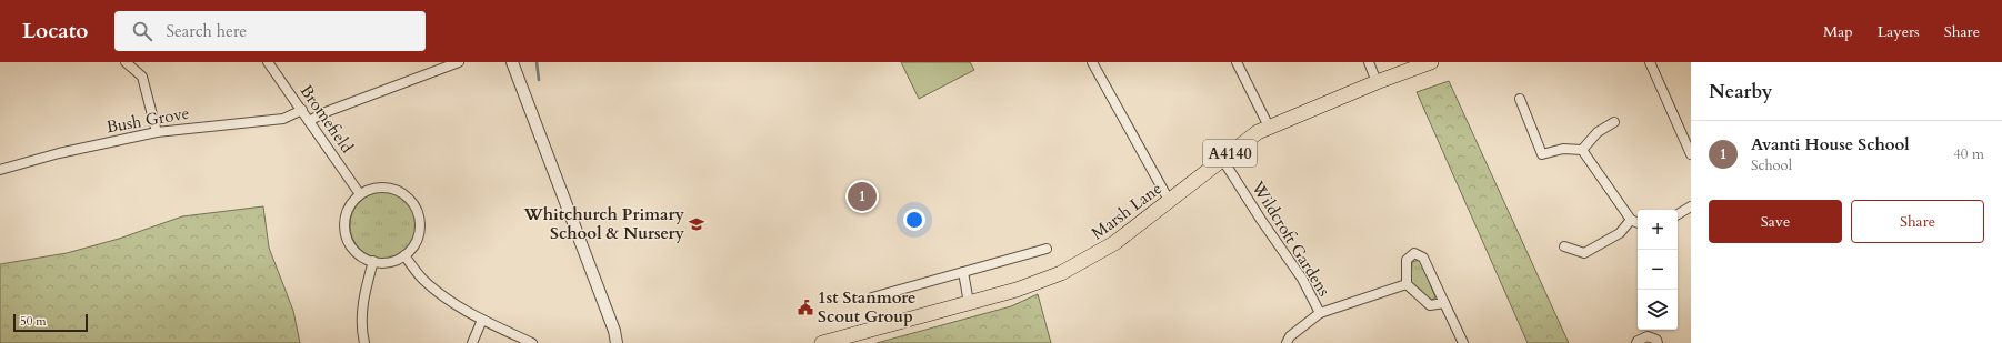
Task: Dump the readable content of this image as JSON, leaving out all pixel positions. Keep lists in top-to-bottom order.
{
  "streets": {
    "main road": ["A4140", "Marsh Lane"],
    "street": ["Bromefield", "Bush Grove", "Wildcroft Gardens"]
  },
  "crossings": [
    ["Bromefield", "Bush Grove"],
    ["Marsh Lane", "Wildcroft Gardens"]
  ],
  "places": {
    "school or university": ["Whitchurch Primary School & Nursery"],
    "public building": ["1st Stanmore Scout Group"]
  },
  "scale_bar": "50 m",
  "page": {
    "header": "Locato",
    "search": "Search here",
    "nav": ["Map", "Layers", "Share"],
    "heading": "Nearby",
    "list": [
      {
        "mark": "1",
        "name": "Avanti House School",
        "note": "School",
        "value": "40 m"
      }
    ],
    "pins": "1",
    "buttons": ["Save", "Share"],
    "map_buttons": ["+", "−"],
    "scale": "50 m"
  }
}
